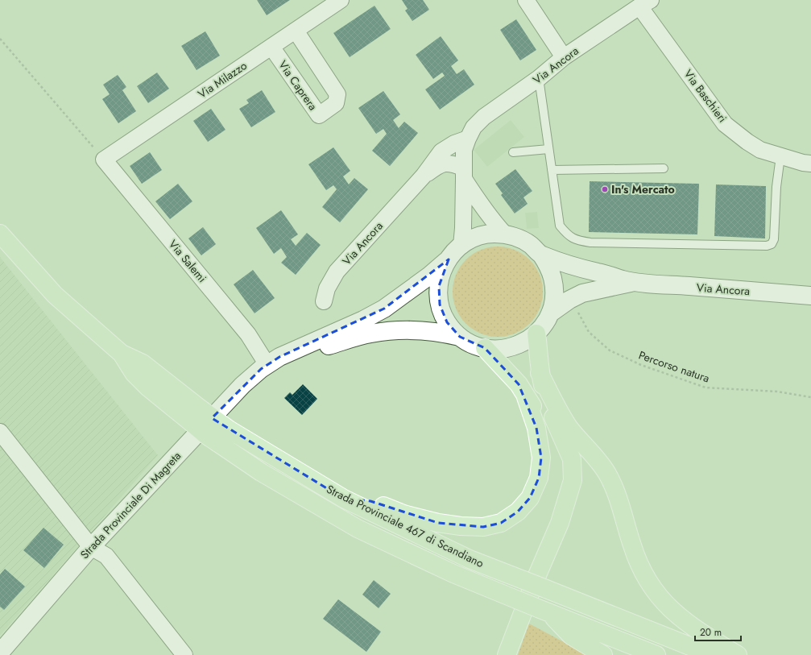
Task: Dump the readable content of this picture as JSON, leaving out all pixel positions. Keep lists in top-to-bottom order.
{
  "streets": {
    "main road": ["Via Ancora", "Strada Provinciale Di Magreta", "Strada Provinciale 467 di Scandiano"],
    "street": [
      "Via Milazzo",
      "Via Caprera",
      "Via Baschieri",
      "Via Salemi"
    ],
    "path": ["Percorso natura"]
  },
  "crossings": [
    ["Via Ancora", "Via Baschieri"],
    ["Via Milazzo", "Via Caprera"],
    ["Via Milazzo", "Via Salemi"],
    ["Via Salemi", "Strada Provinciale Di Magreta"]
  ],
  "places": ["In's Mercato"],
  "scale_bar": "20 m"
}
